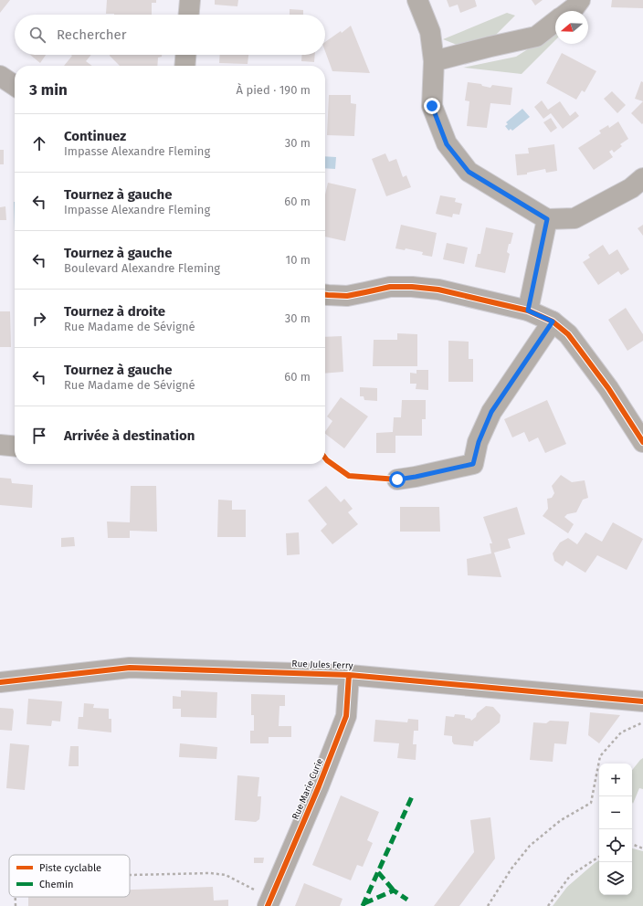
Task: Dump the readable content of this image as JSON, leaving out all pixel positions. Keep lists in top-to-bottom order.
{
  "streets": {
    "street": ["Rue Jules Ferry", "Rue Marie Curie"]
  },
  "crossings": [
    ["Rue Jules Ferry", "Rue Marie Curie"]
  ],
  "legend": ["Piste cyclable", "Chemin"],
  "north": "left",
  "page": {
    "search": "Rechercher",
    "heading": ["3 min", "À pied · 190 m"],
    "list": [
      ["Continuez", "Impasse Alexandre Fleming", "30 m"],
      ["Tournez à gauche", "Impasse Alexandre Fleming", "60 m"],
      ["Tournez à gauche", "Boulevard Alexandre Fleming", "10 m"],
      ["Tournez à droite", "Rue Madame de Sévigné", "30 m"],
      ["Tournez à gauche", "Rue Madame de Sévigné", "60 m"],
      "Arrivée à destination"
    ],
    "map_buttons": ["+", "−"]
  }
}
